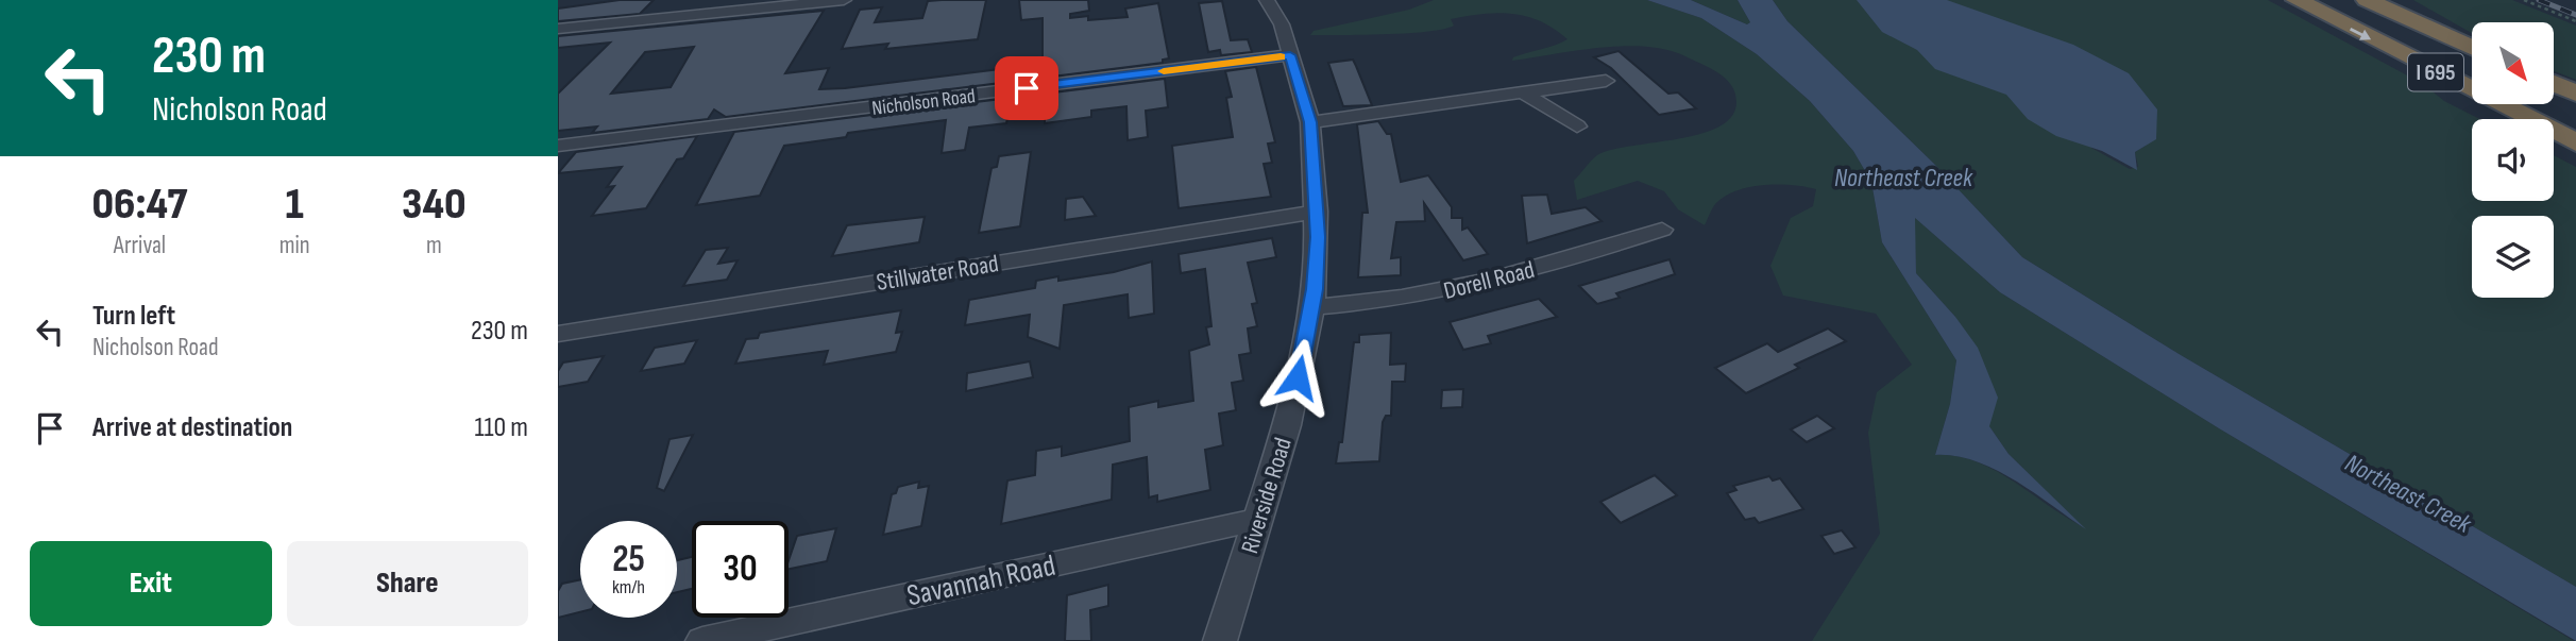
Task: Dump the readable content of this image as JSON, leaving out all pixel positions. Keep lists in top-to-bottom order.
{
  "streets": {
    "highway": ["I 695"],
    "street": [
      "Nicholson Road",
      "Stillwater Road",
      "Dorell Road",
      "Riverside Road",
      "Savannah Road"
    ]
  },
  "crossings": [
    ["Nicholson Road", "Riverside Road"],
    ["Stillwater Road", "Riverside Road"],
    ["Dorell Road", "Riverside Road"],
    ["Riverside Road", "Savannah Road"]
  ],
  "water": ["Northeast Creek"],
  "north": "bottom right",
  "page": {
    "turn": ["230 m", "Nicholson Road"],
    "eta": [
      "06:47",
      "Arrival",
      "1",
      "min",
      "340",
      "m"
    ],
    "list": [
      {
        "name": "Turn left",
        "note": "Nicholson Road",
        "value": "230 m"
      },
      {
        "name": "Arrive at destination",
        "value": "110 m"
      }
    ],
    "speed": "25 km/h",
    "limit": "30",
    "buttons": ["Exit", "Share"]
  }
}
